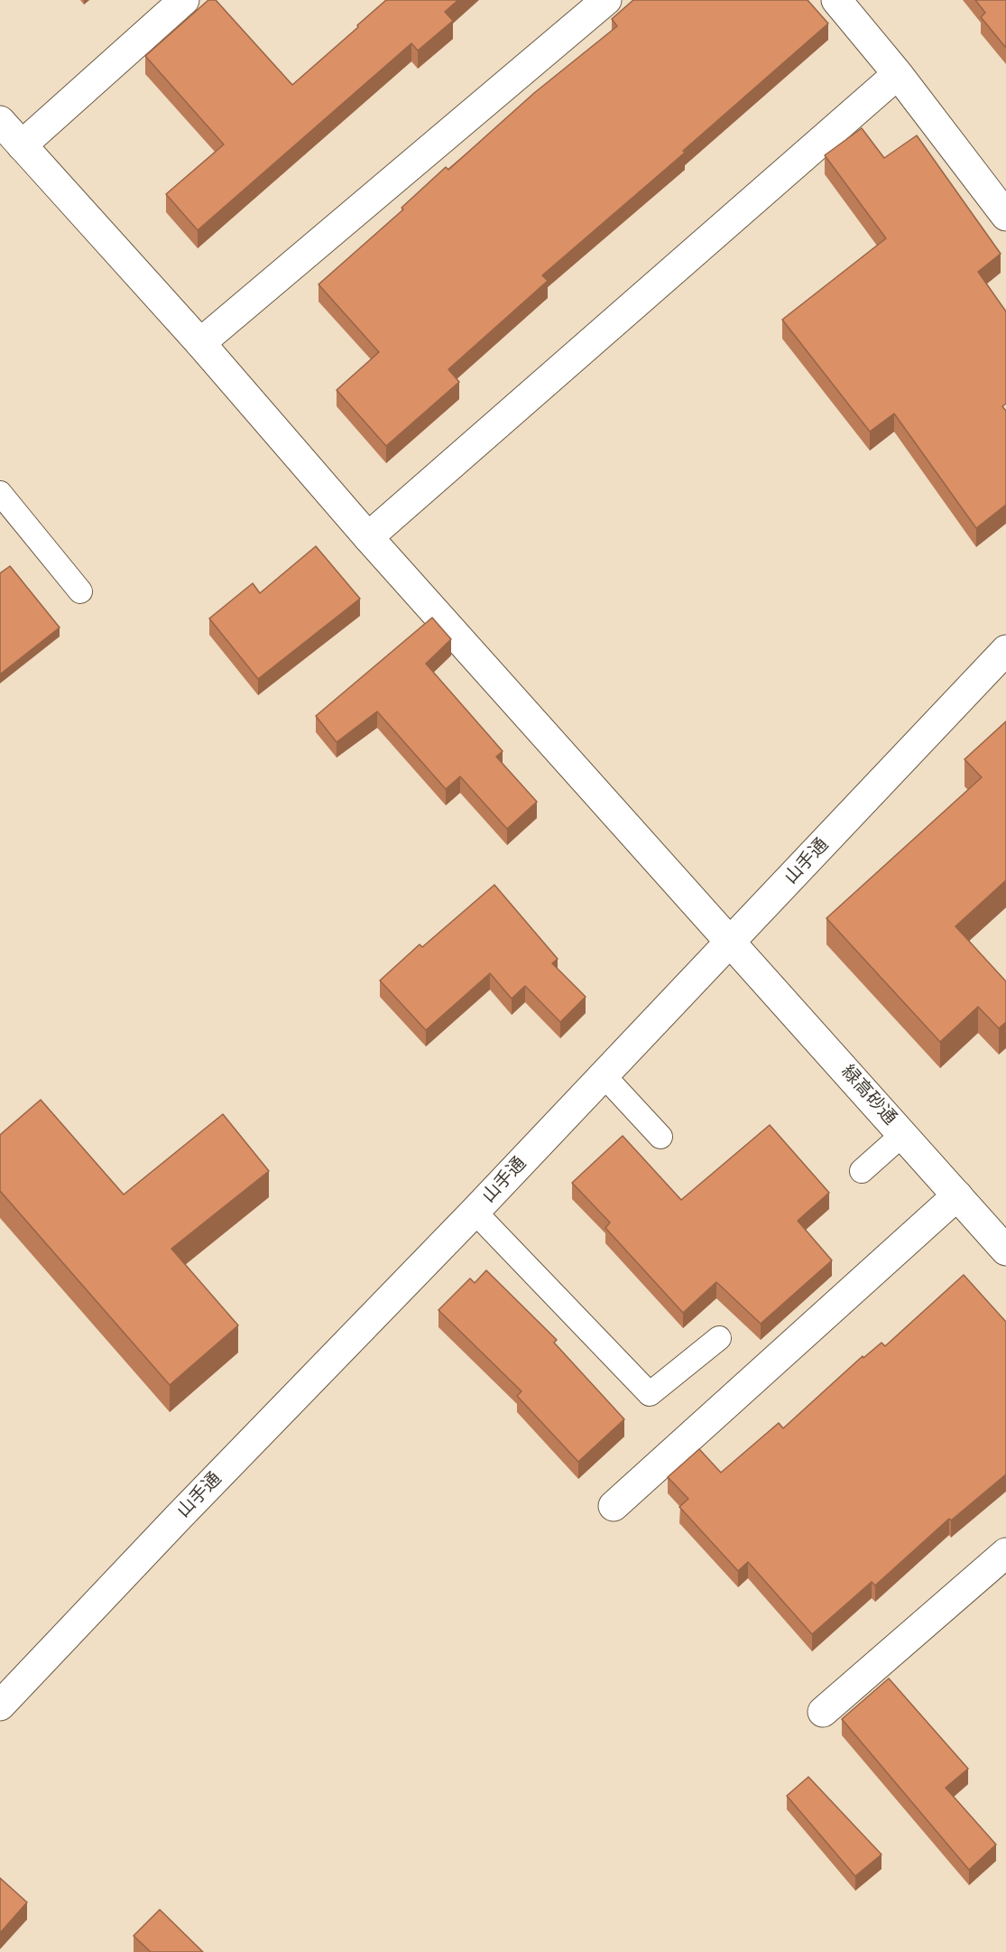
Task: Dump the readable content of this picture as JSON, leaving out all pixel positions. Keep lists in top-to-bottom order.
{
  "streets": {
    "street": ["山手通", "緑高砂通"]
  },
  "crossings": [
    ["山手通", "緑高砂通"]
  ]
}
